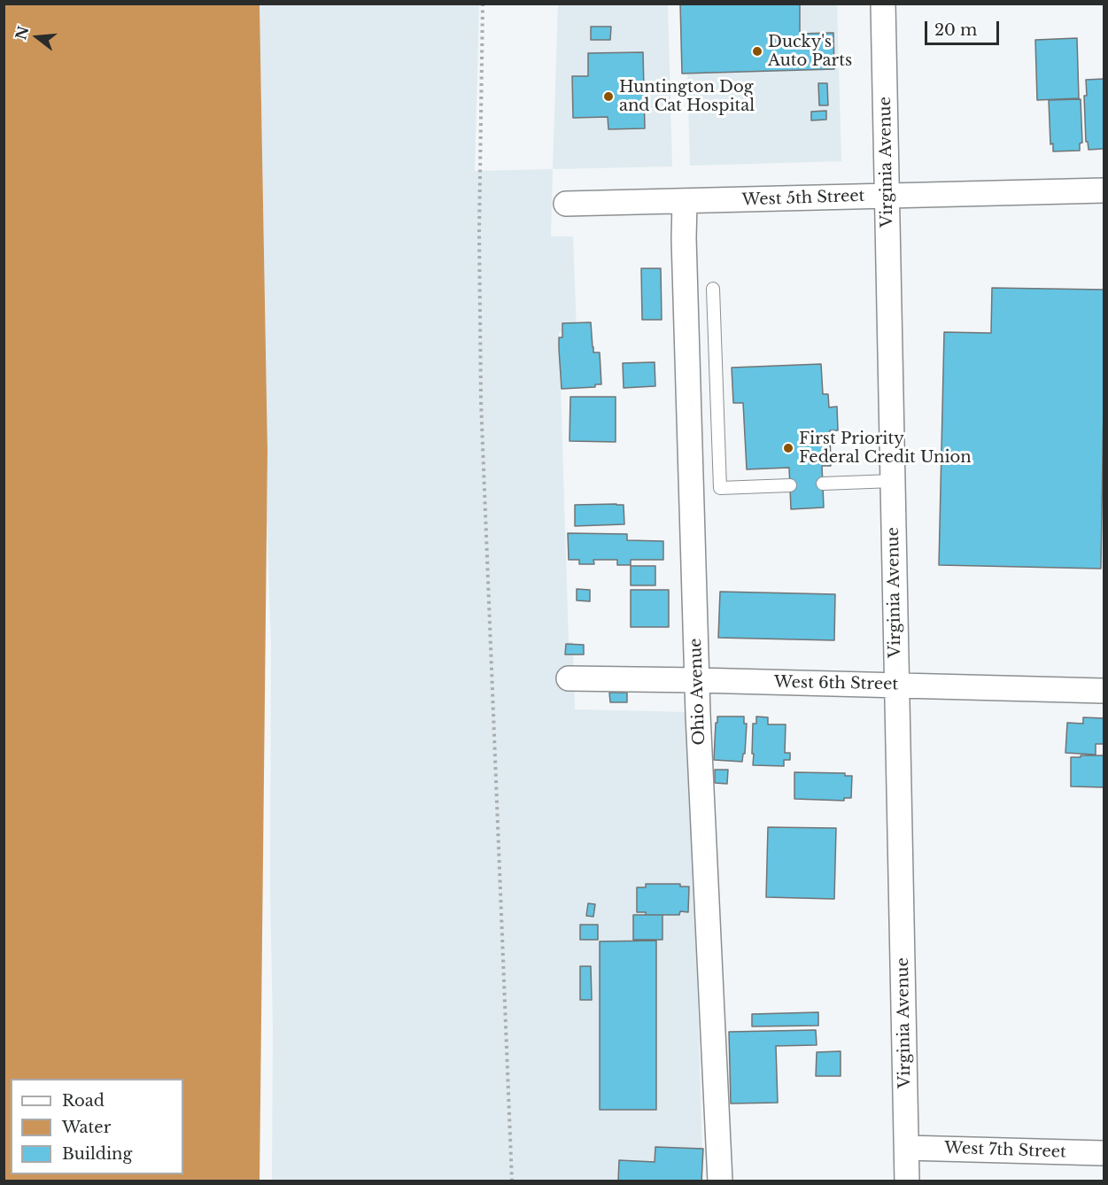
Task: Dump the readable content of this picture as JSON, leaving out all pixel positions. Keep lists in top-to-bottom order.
{
  "streets": {
    "street": [
      "Virginia Avenue",
      "West 5th Street",
      "West 6th Street",
      "Ohio Avenue",
      "West 7th Street"
    ]
  },
  "crossings": [
    ["Virginia Avenue", "West 5th Street"],
    ["Virginia Avenue", "West 6th Street"],
    ["Virginia Avenue", "West 7th Street"],
    ["West 5th Street", "Ohio Avenue"],
    ["West 6th Street", "Ohio Avenue"]
  ],
  "places": ["Ducky's Auto Parts", "Huntington Dog and Cat Hospital", "First Priority Federal Credit Union"],
  "legend": ["Road", "Water", "Building"],
  "scale_bar": "20 m",
  "north": "left"
}
